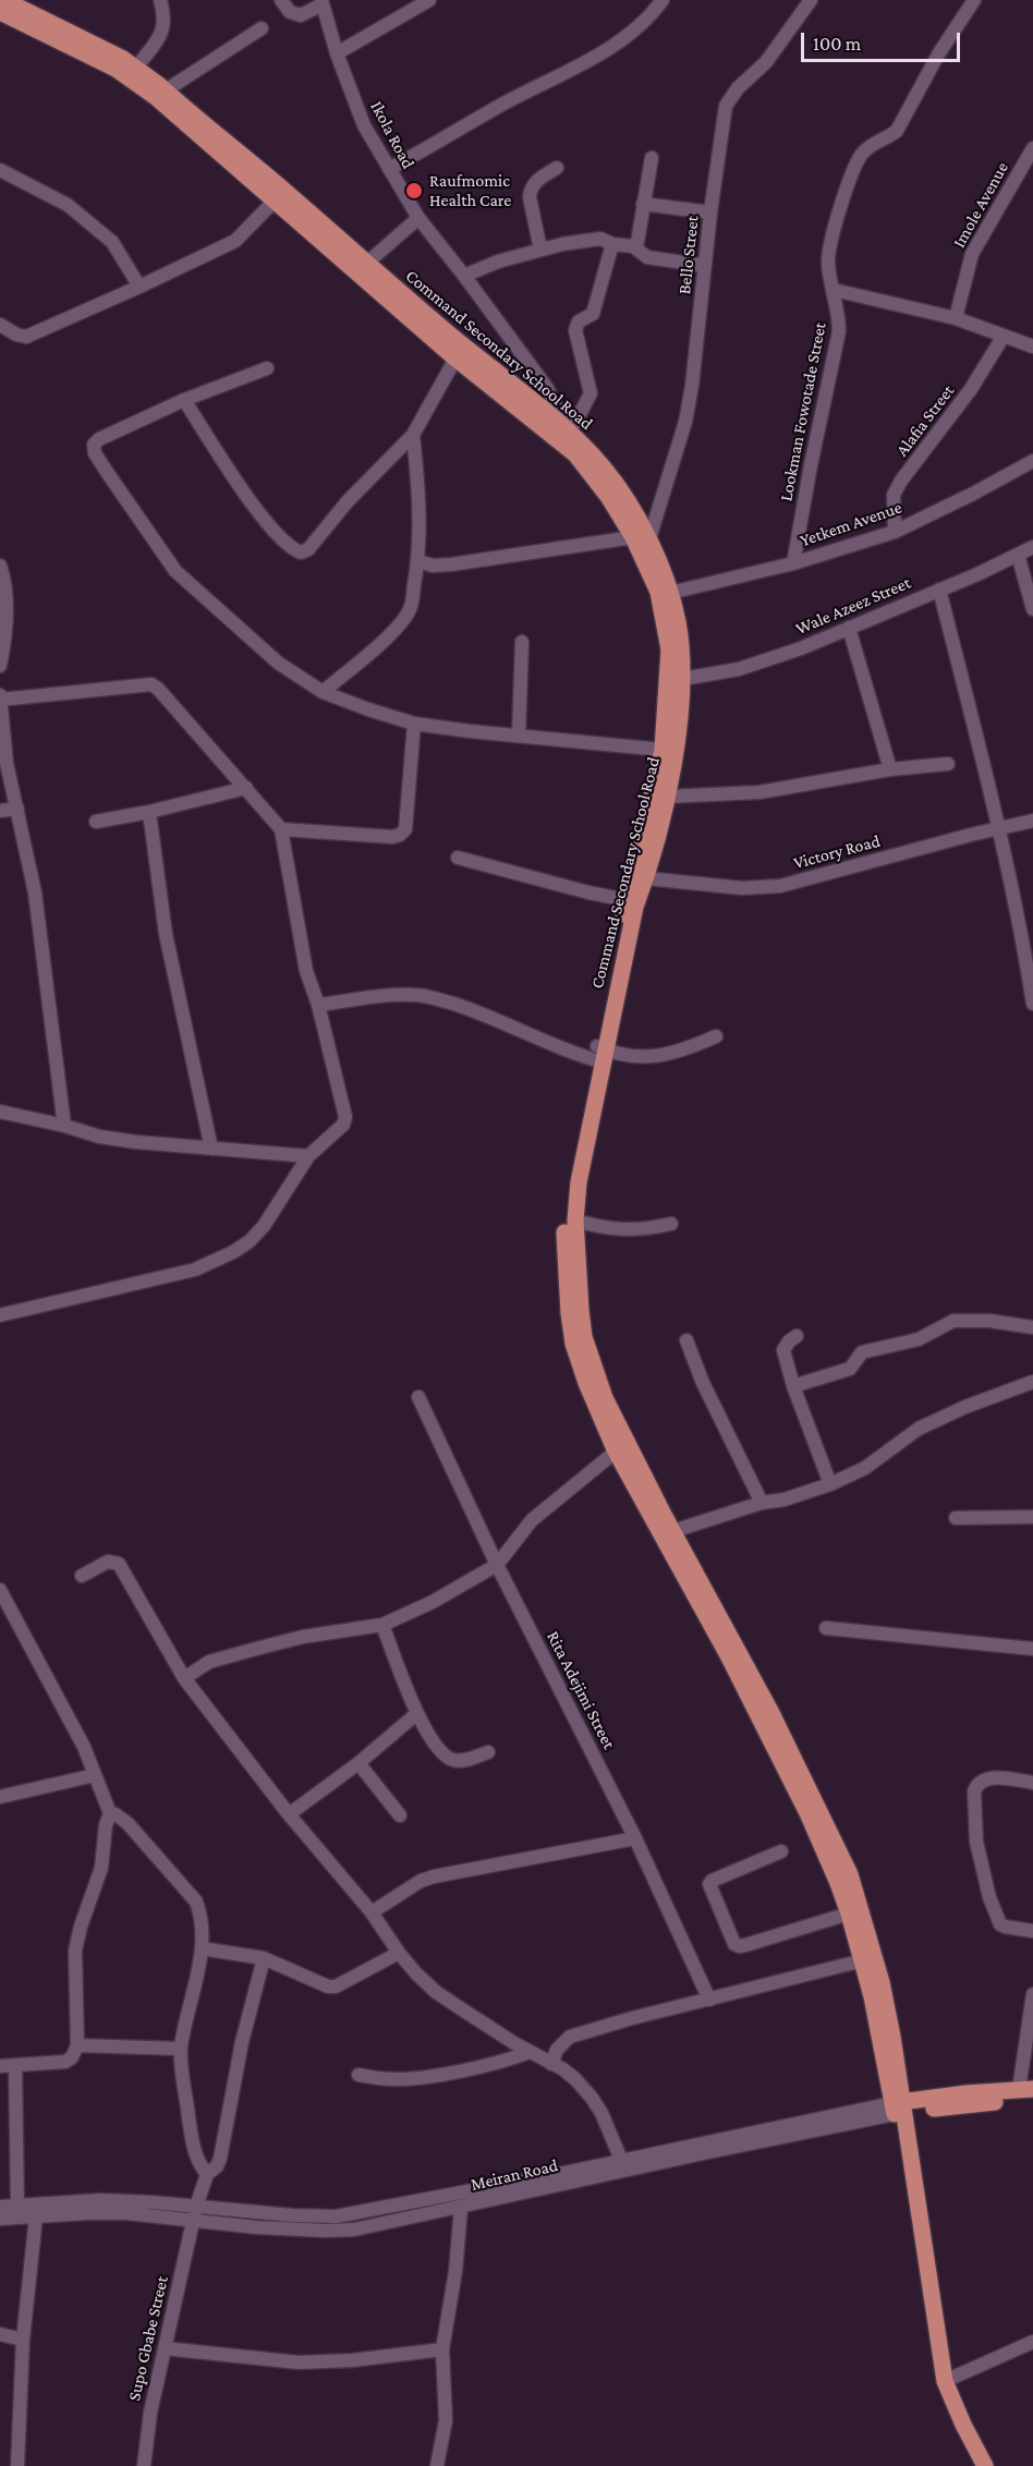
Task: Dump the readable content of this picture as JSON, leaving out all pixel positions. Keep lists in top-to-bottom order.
{
  "streets": {
    "main road": ["Command Secondary School Road", "Meiran Road"],
    "street": [
      "Ikola Road",
      "Imole Avenue",
      "Bello Street",
      "Lookman Fowotade Street",
      "Alafia Street",
      "Yetkem Avenue",
      "Wale Azeez Street",
      "Victory Road",
      "Rita Adejimi Street",
      "Supo Gbabe Street"
    ]
  },
  "crossings": [
    ["Ikola Road", "Command Secondary School Road"],
    ["Bello Street", "Command Secondary School Road"],
    ["Command Secondary School Road", "Yetkem Avenue"],
    ["Command Secondary School Road", "Wale Azeez Street"],
    ["Command Secondary School Road", "Victory Road"],
    ["Lookman Fowotade Street", "Yetkem Avenue"],
    ["Alafia Street", "Yetkem Avenue"],
    ["Meiran Road", "Supo Gbabe Street"]
  ],
  "places": ["Raufmomic Health Care"],
  "scale_bar": "100 m"
}
